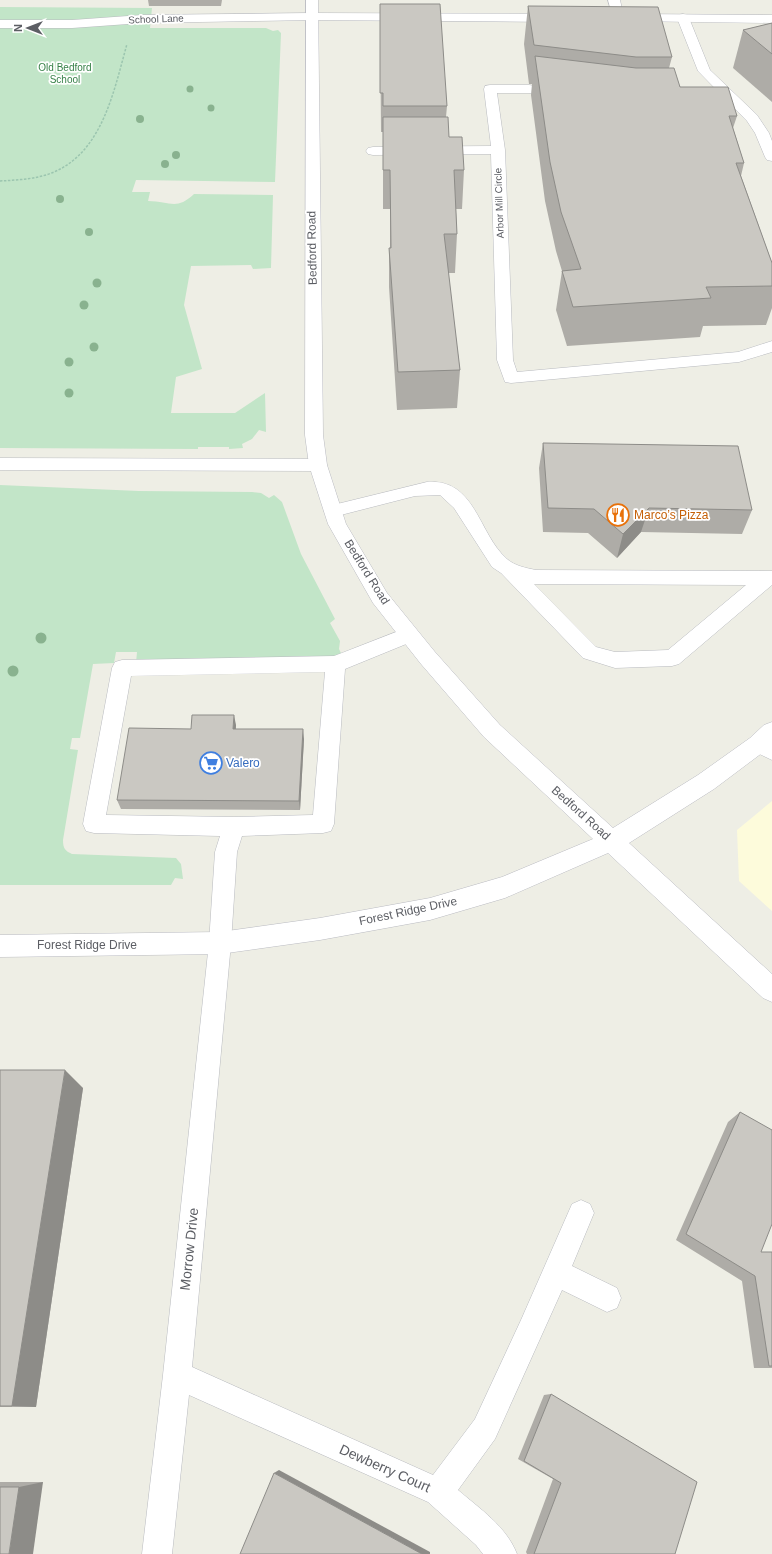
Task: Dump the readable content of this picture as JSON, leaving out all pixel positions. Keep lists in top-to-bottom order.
{
  "streets": {
    "main road": ["Bedford Road", "Forest Ridge Drive"],
    "lane": [
      "School Lane",
      "Arbor Mill Circle",
      "Morrow Drive",
      "Dewberry Court"
    ]
  },
  "crossings": [
    ["School Lane", "Bedford Road"],
    ["Bedford Road", "Forest Ridge Drive"],
    ["Forest Ridge Drive", "Morrow Drive"],
    ["Morrow Drive", "Dewberry Court"]
  ],
  "parks": ["Old Bedford School"],
  "places": {
    "restaurant": ["Marco’s Pizza"],
    "supermarket": ["Valero"]
  },
  "north": "left"
}
